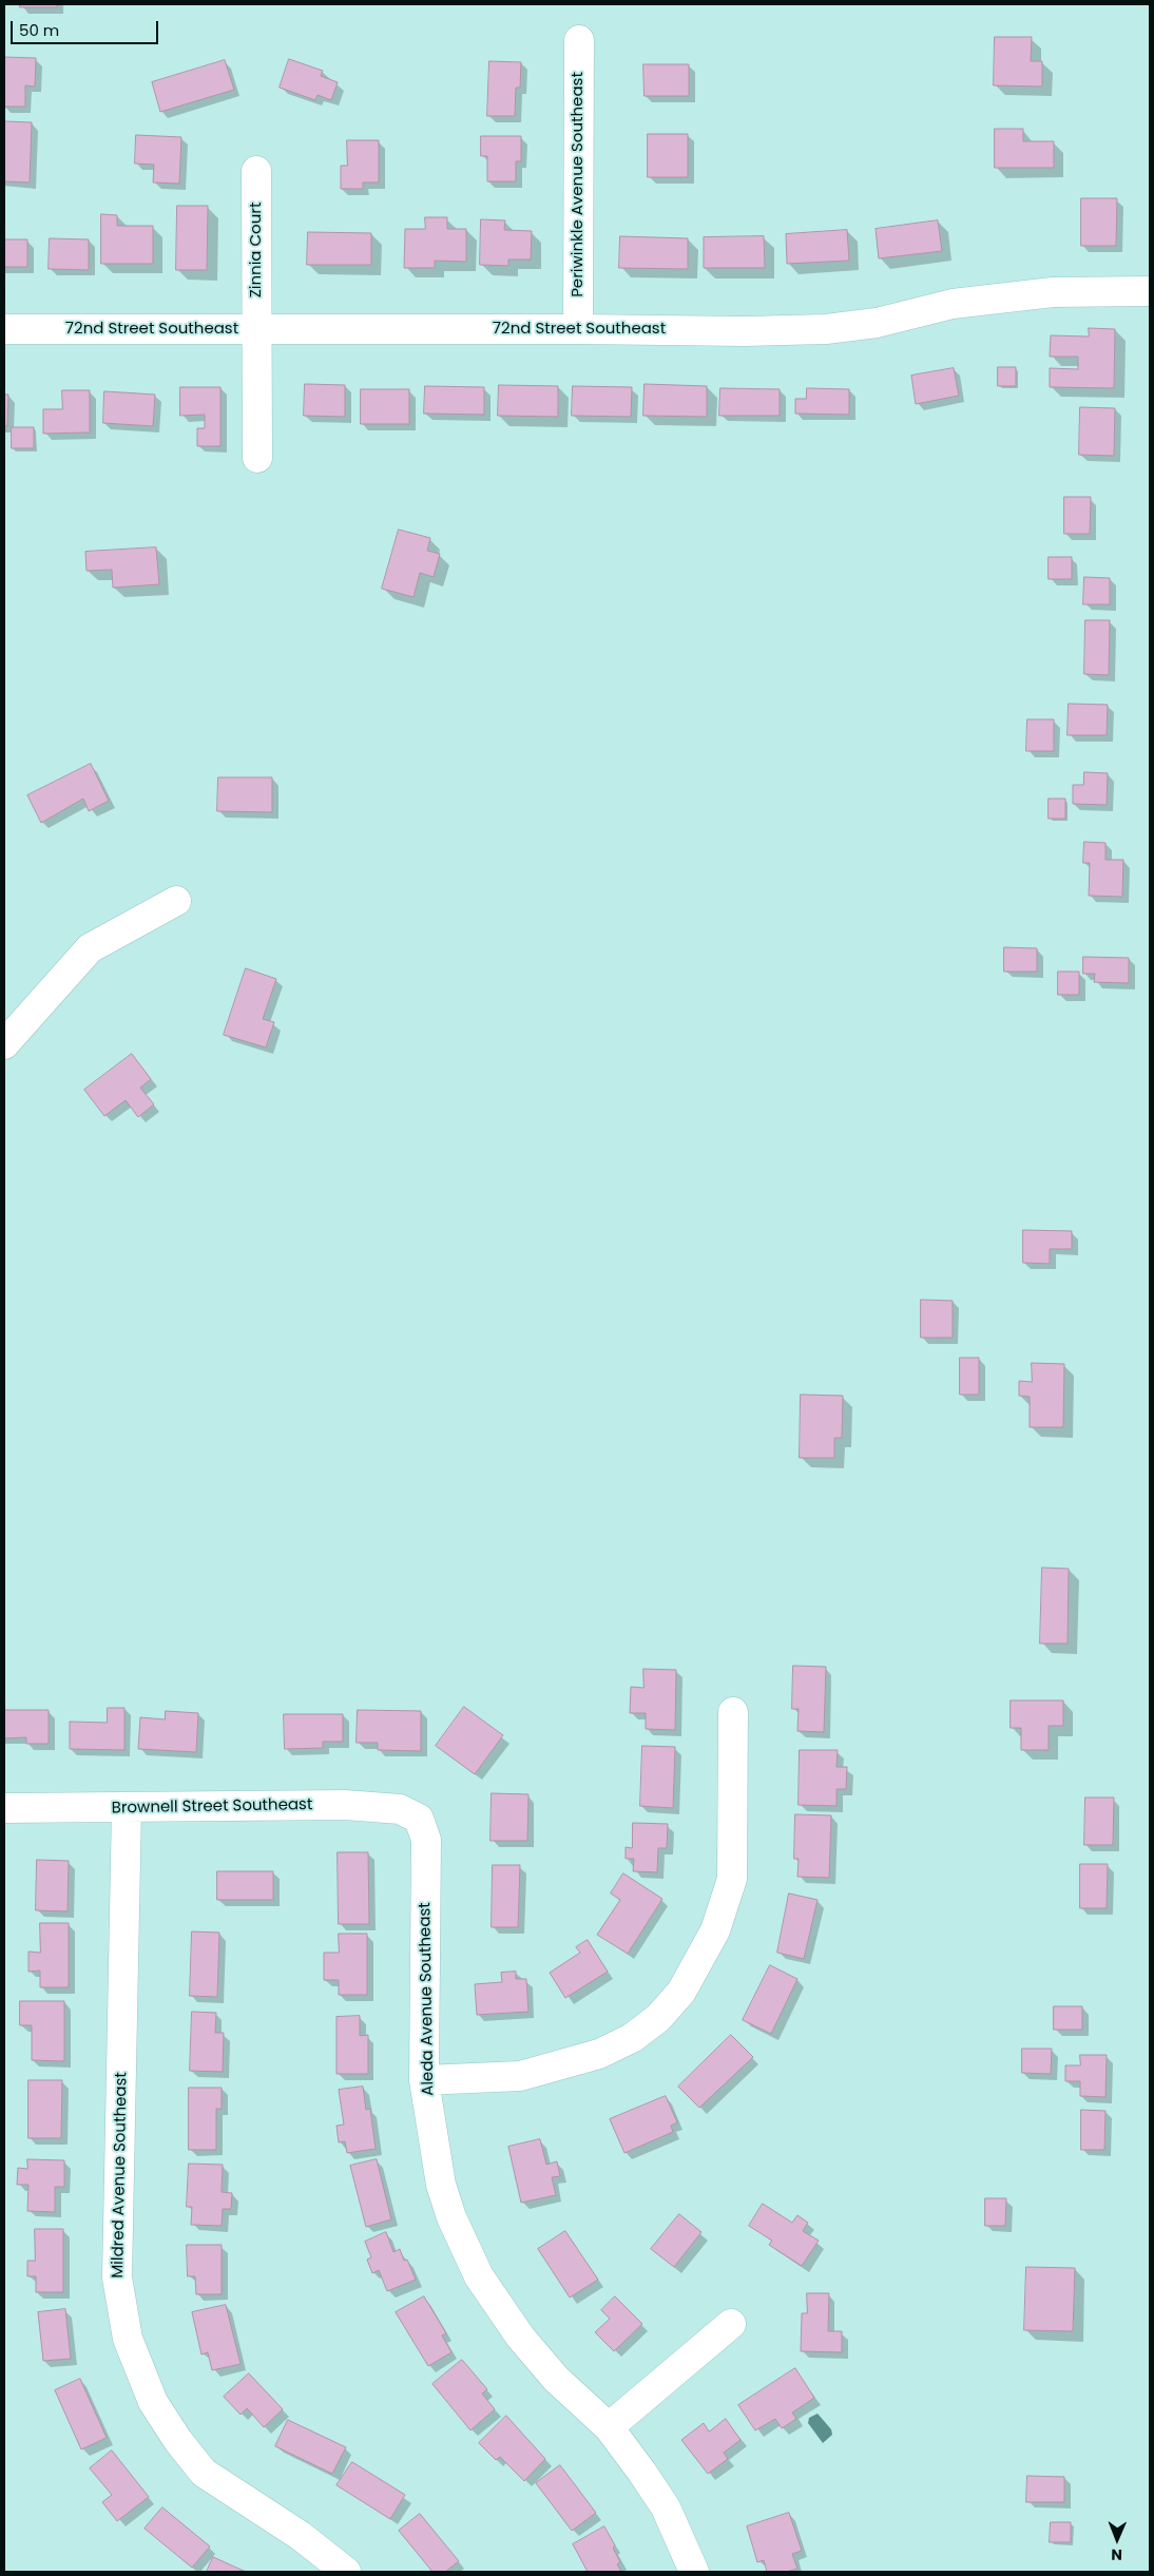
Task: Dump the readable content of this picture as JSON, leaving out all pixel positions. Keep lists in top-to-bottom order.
{
  "streets": {
    "street": [
      "Periwinkle Avenue Southeast",
      "Zinnia Court",
      "72nd Street Southeast",
      "Brownell Street Southeast",
      "Aleda Avenue Southeast",
      "Mildred Avenue Southeast"
    ]
  },
  "crossings": [
    ["Periwinkle Avenue Southeast", "72nd Street Southeast"],
    ["Zinnia Court", "72nd Street Southeast"],
    ["Brownell Street Southeast", "Aleda Avenue Southeast"],
    ["Brownell Street Southeast", "Mildred Avenue Southeast"]
  ],
  "scale_bar": "50 m",
  "north": "bottom"
}
